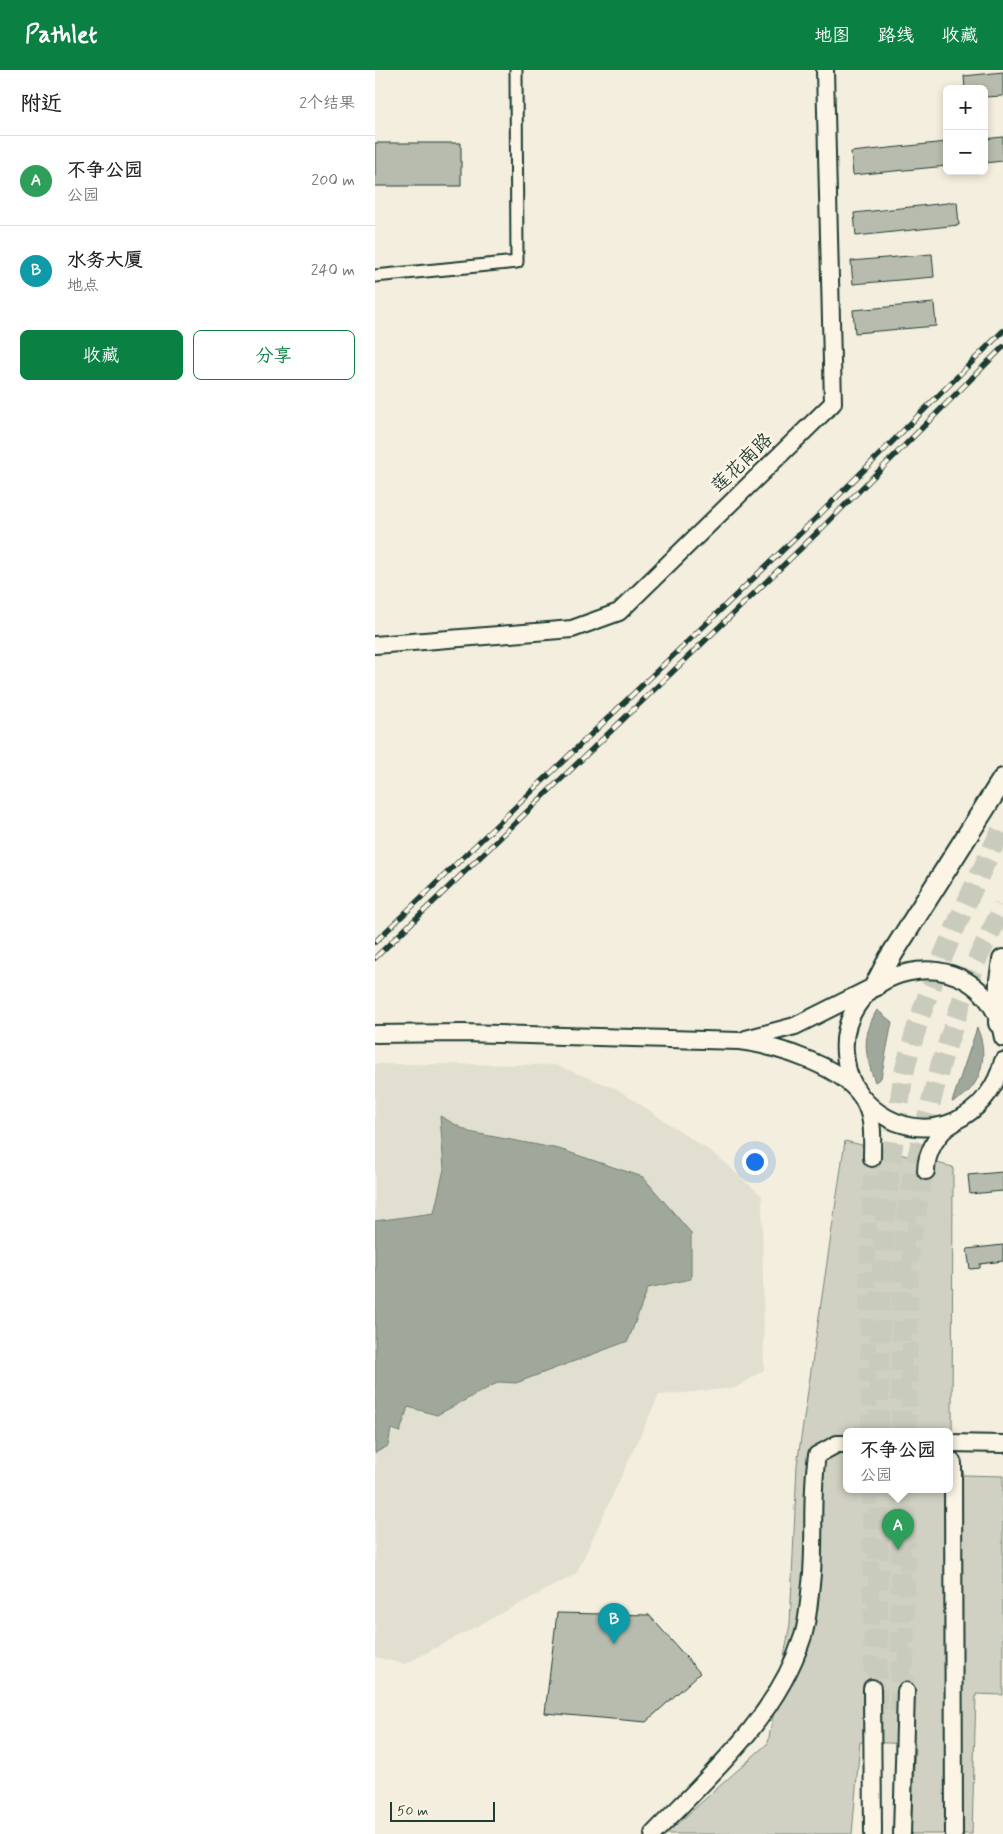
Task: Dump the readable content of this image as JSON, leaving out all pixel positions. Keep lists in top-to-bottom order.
{
  "streets": {
    "street": ["莲花南路"]
  },
  "scale_bar": "50 m",
  "page": {
    "header": "Pathlet",
    "nav": ["地图", "路线", "收藏"],
    "heading": ["附近", "2个结果"],
    "map_buttons": ["+", "−"],
    "list": [
      {
        "mark": "A",
        "name": "不争公园",
        "note": "公园",
        "value": "200 m"
      },
      {
        "mark": "B",
        "name": "水务大厦",
        "note": "地点",
        "value": "240 m"
      }
    ],
    "buttons": ["收藏", "分享"],
    "popup": ["不争公园", "公园"],
    "pins": ["A", "B"],
    "scale": "50 m"
  }
}
